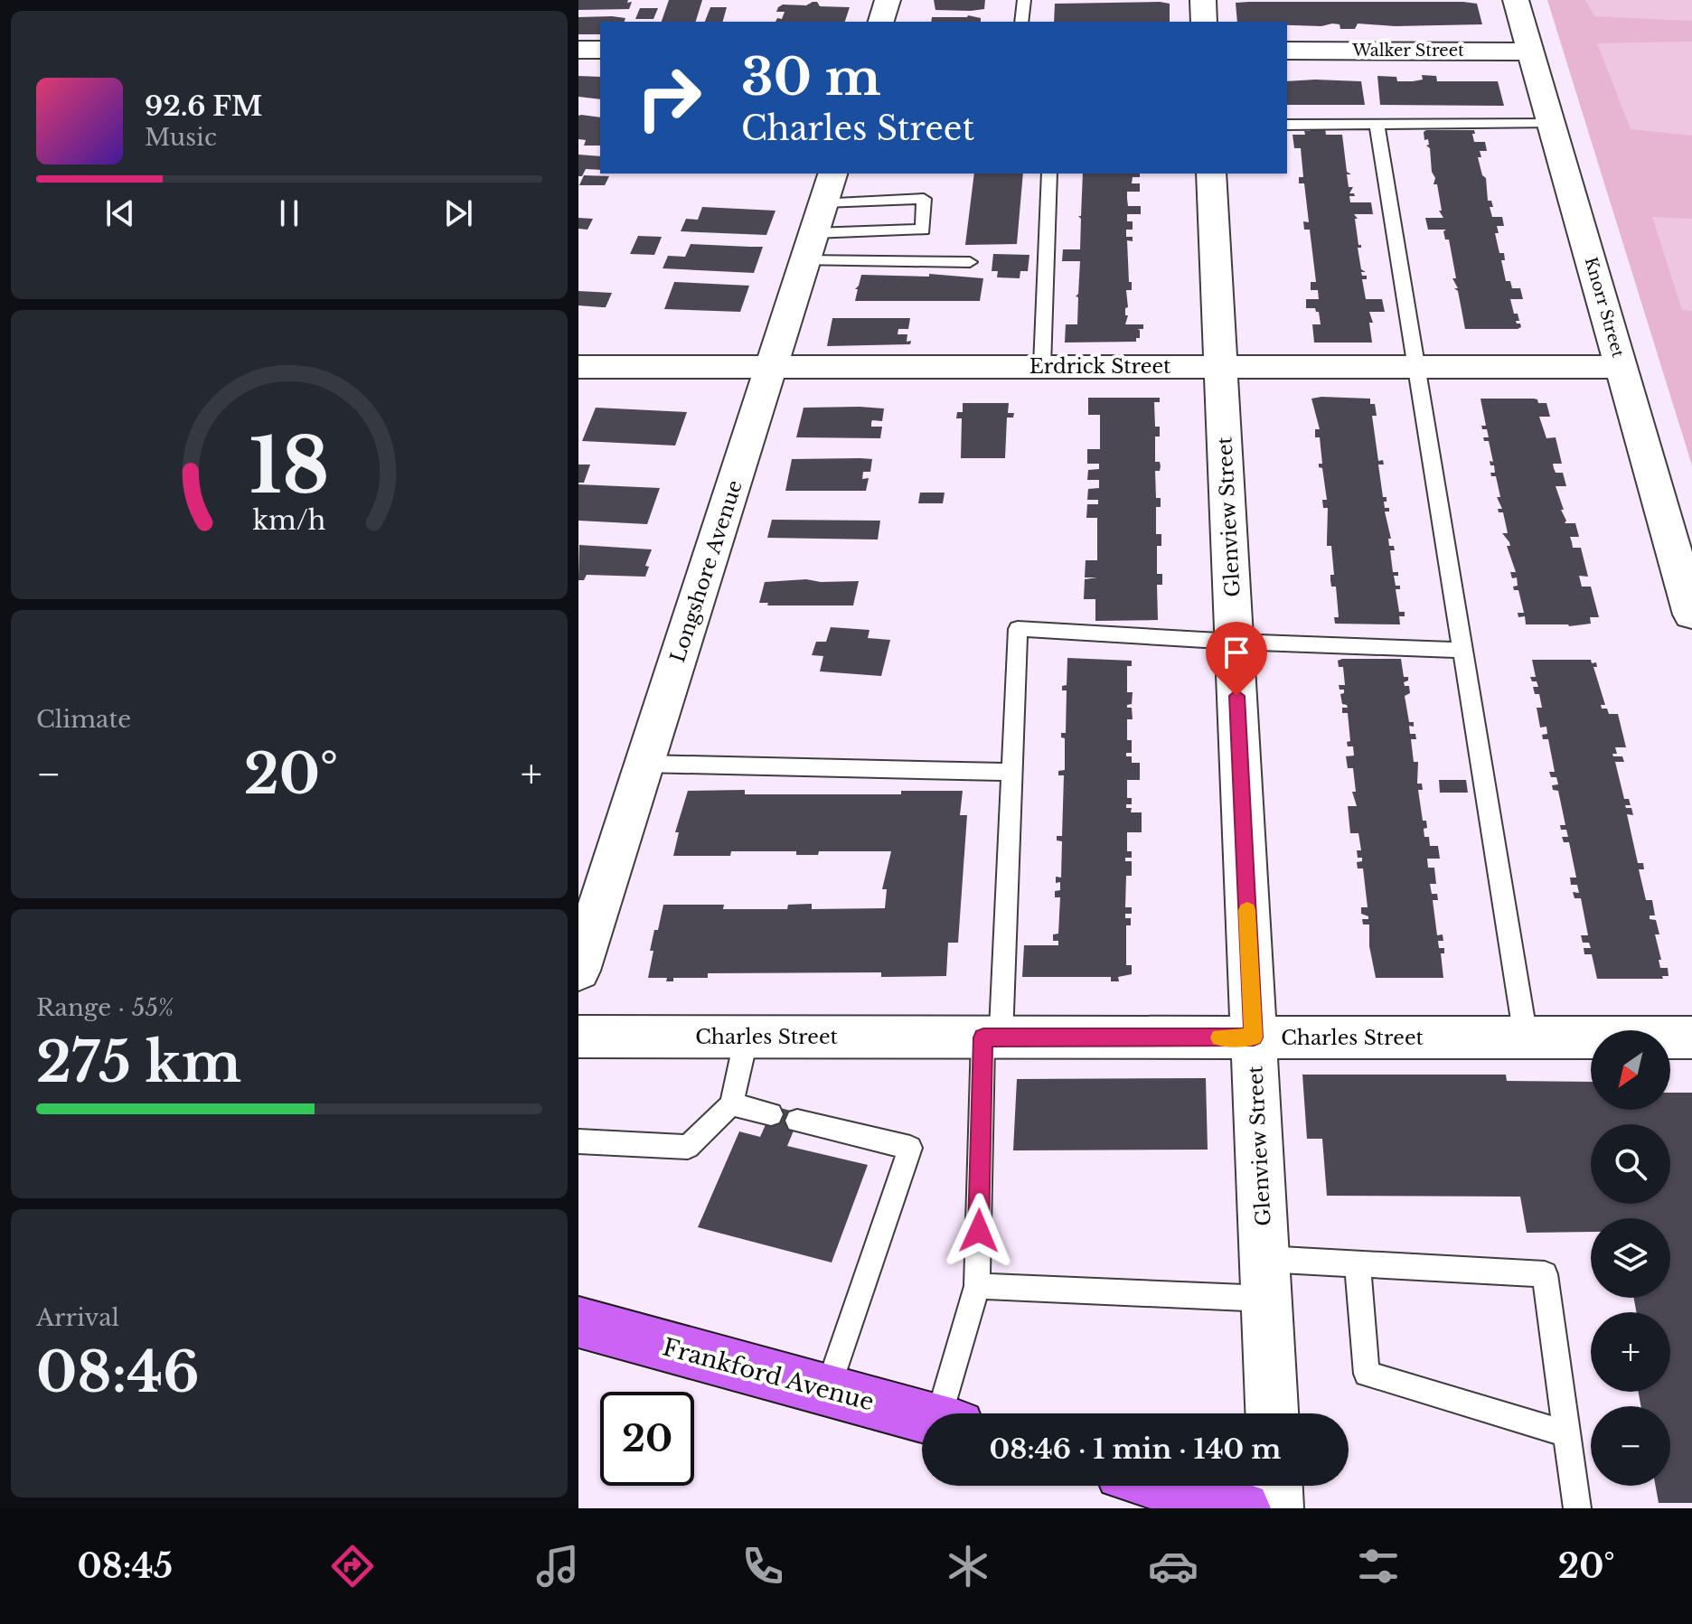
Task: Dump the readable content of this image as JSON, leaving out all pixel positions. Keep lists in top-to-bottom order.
{
  "streets": {
    "main road": ["Frankford Avenue"],
    "street": [
      "Walker Street",
      "Knorr Street",
      "Erdrick Street",
      "Glenview Street",
      "Longshore Avenue",
      "Charles Street"
    ]
  },
  "crossings": [
    ["Walker Street", "Knorr Street"],
    ["Knorr Street", "Erdrick Street"],
    ["Erdrick Street", "Glenview Street"],
    ["Erdrick Street", "Longshore Avenue"],
    ["Glenview Street", "Charles Street"]
  ],
  "north": "bottom left",
  "page": {
    "turn": ["30 m", "Charles Street"],
    "song": ["92.6 FM", "Music"],
    "tile": [
      "Climate",
      ["Range · 55%", "275 km"],
      ["Arrival", "08:46"]
    ],
    "heat": ["−", "20°", "+"],
    "map_buttons": ["+", "−"],
    "limit": "20",
    "trip": "08:46 · 1 min · 140 m",
    "tabs": ["08:45", "20°"],
    "gauge": ["18", "km/h"]
  }
}
